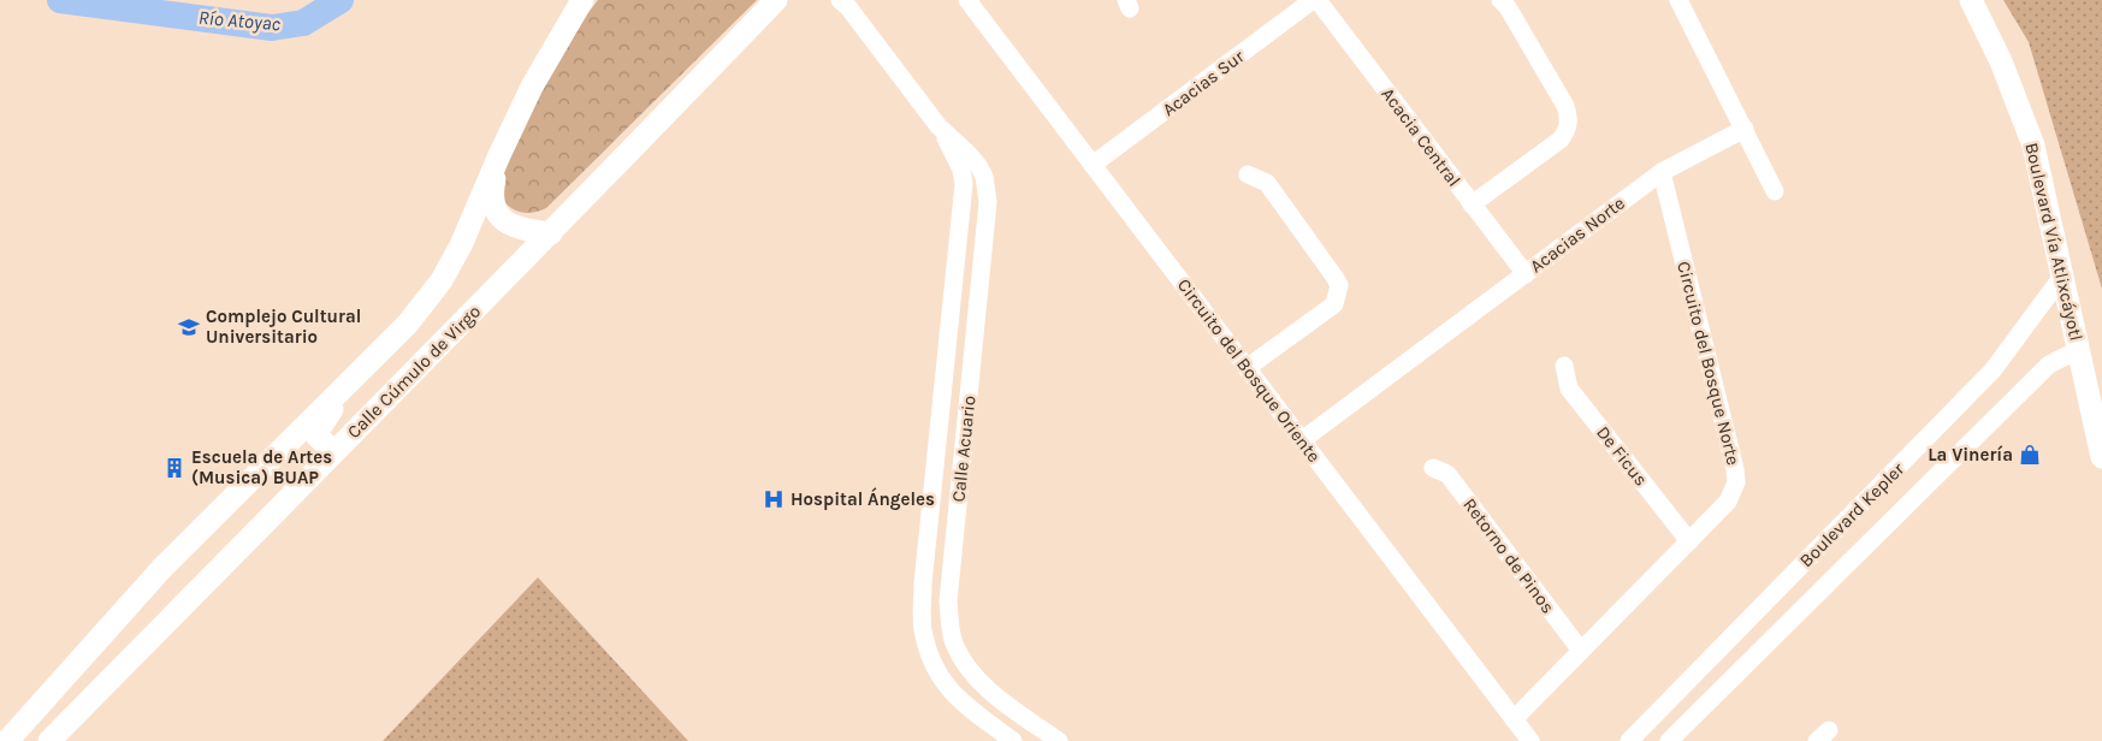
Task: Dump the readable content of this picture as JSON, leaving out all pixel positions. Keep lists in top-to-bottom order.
{
  "streets": {
    "main road": ["Boulevard Vía Atlixcáyotl", "Calle Cúmulo de Virgo"],
    "street": [
      "Acacias Sur",
      "Acacia Central",
      "Acacias Norte",
      "Circuito del Bosque Norte",
      "Circuito del Bosque Oriente",
      "Calle Acuario",
      "De Ficus",
      "Boulevard Kepler",
      "Retorno de Pinos"
    ]
  },
  "crossings": [
    ["Acacias Sur", "Circuito del Bosque Oriente"],
    ["Acacia Central", "Acacias Norte"],
    ["Acacias Norte", "Circuito del Bosque Norte"],
    ["Acacias Norte", "Circuito del Bosque Oriente"],
    ["Boulevard Vía Atlixcáyotl", "Boulevard Kepler"],
    ["Circuito del Bosque Norte", "Circuito del Bosque Oriente"],
    ["Circuito del Bosque Norte", "De Ficus"],
    ["Circuito del Bosque Norte", "Retorno de Pinos"]
  ],
  "water": ["Río Atoyac"],
  "places": {
    "school or university": ["Complejo Cultural Universitario"],
    "shop": ["La Vinería"],
    "building": ["Escuela de Artes (Musica) BUAP"],
    "hospital": ["Hospital Ángeles"]
  }
}
